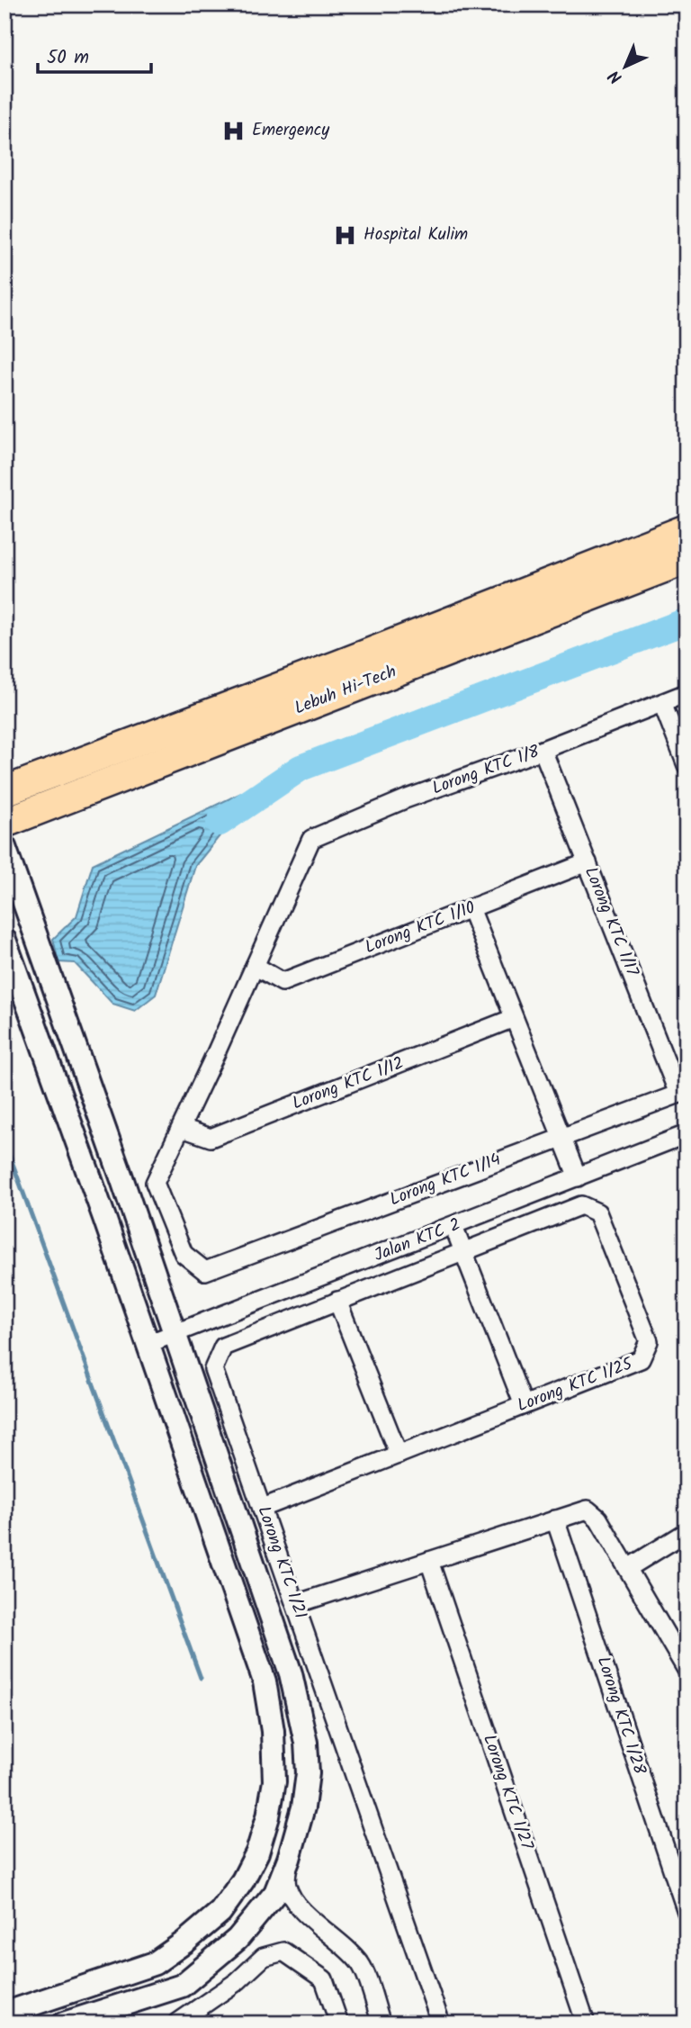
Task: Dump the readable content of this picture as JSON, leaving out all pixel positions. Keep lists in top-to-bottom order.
{
  "streets": {
    "main road": ["Lebuh Hi-Tech"],
    "street": [
      "Lorong KTC 1/8",
      "Lorong KTC 1/17",
      "Lorong KTC 1/10",
      "Lorong KTC 1/12",
      "Lorong KTC 1/14",
      "Jalan KTC 2",
      "Lorong KTC 1/25",
      "Lorong KTC 1/21",
      "Lorong KTC 1/28",
      "Lorong KTC 1/27"
    ]
  },
  "crossings": [
    ["Lorong KTC 1/8", "Lorong KTC 1/17"],
    ["Lorong KTC 1/8", "Lorong KTC 1/10"],
    ["Lorong KTC 1/17", "Lorong KTC 1/10"],
    ["Lorong KTC 1/17", "Lorong KTC 1/14"],
    ["Lorong KTC 1/12", "Lorong KTC 1/14"],
    ["Lorong KTC 1/25", "Lorong KTC 1/21"]
  ],
  "places": {
    "hospital": ["Emergency", "Hospital Kulim"]
  },
  "scale_bar": "50 m",
  "north": "bottom left"
}
